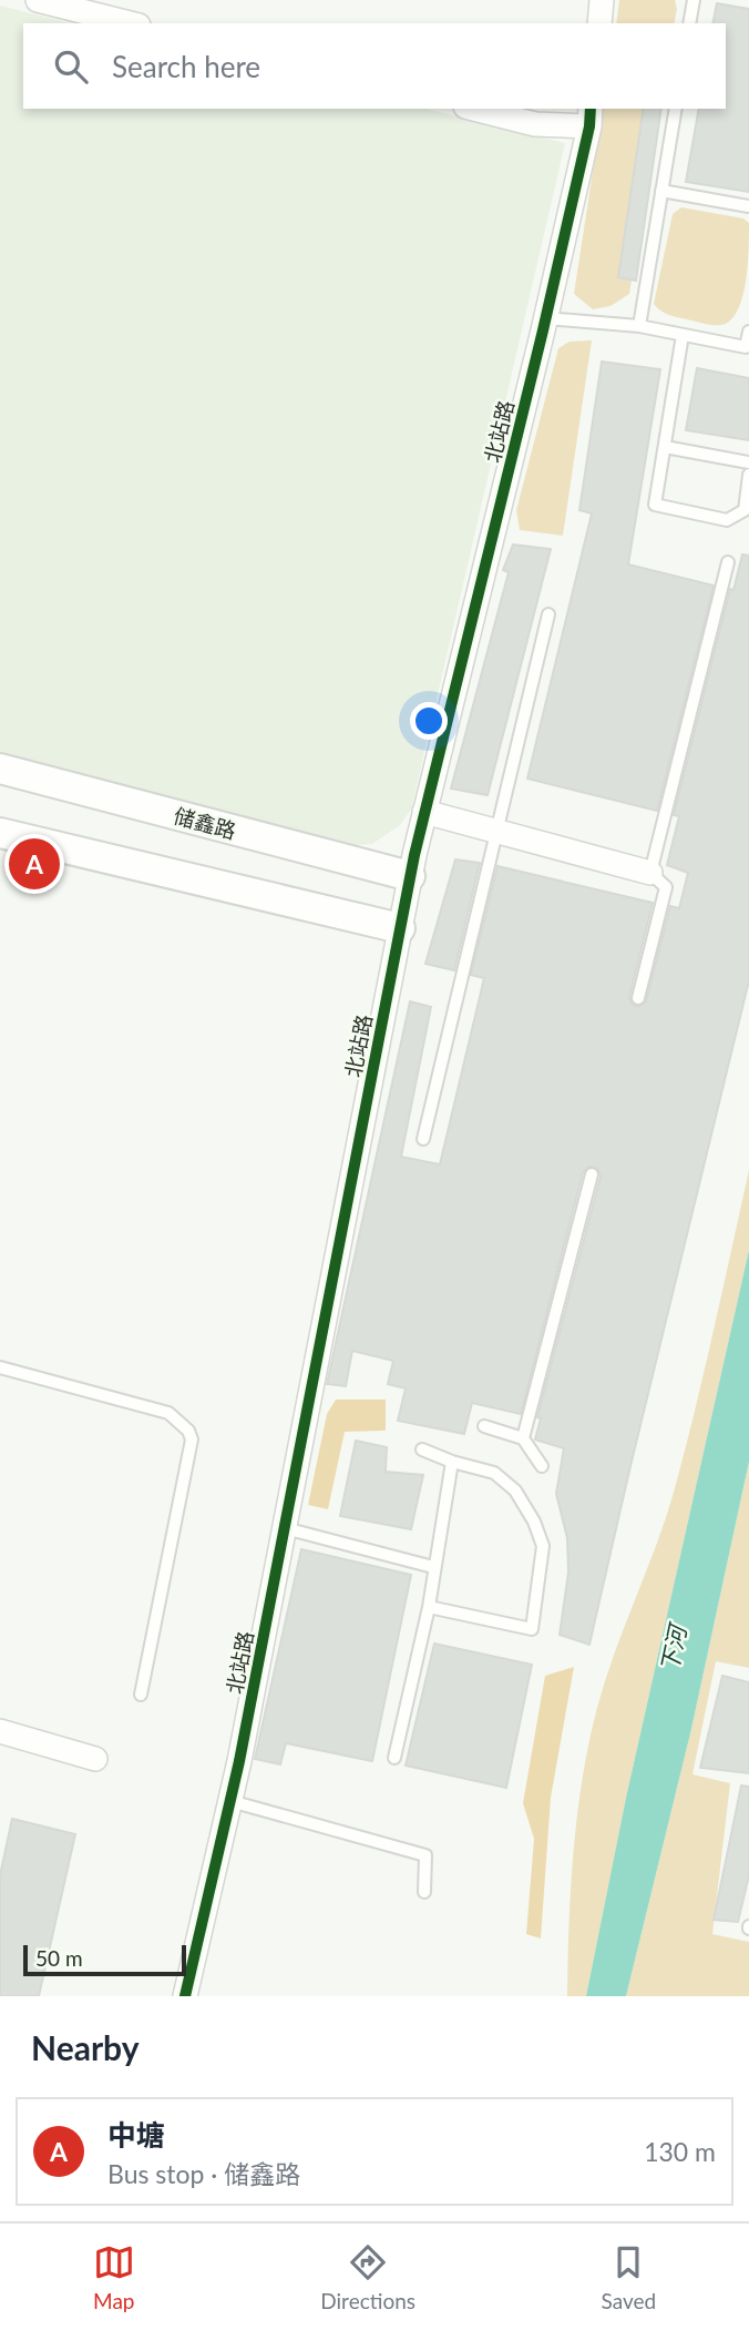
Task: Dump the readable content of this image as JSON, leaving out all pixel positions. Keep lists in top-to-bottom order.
{
  "streets": {
    "street": ["北站路", "储鑫路"]
  },
  "crossings": [
    ["北站路", "储鑫路"]
  ],
  "water": ["下河"],
  "scale_bar": "50 m",
  "page": {
    "search": "Search here",
    "pins": "A",
    "scale": "50 m",
    "heading": "Nearby",
    "list": [
      {
        "mark": "A",
        "name": "中塘",
        "note": "Bus stop · 储鑫路",
        "value": "130 m"
      }
    ],
    "nav": ["Map", "Directions", "Saved"]
  }
}
